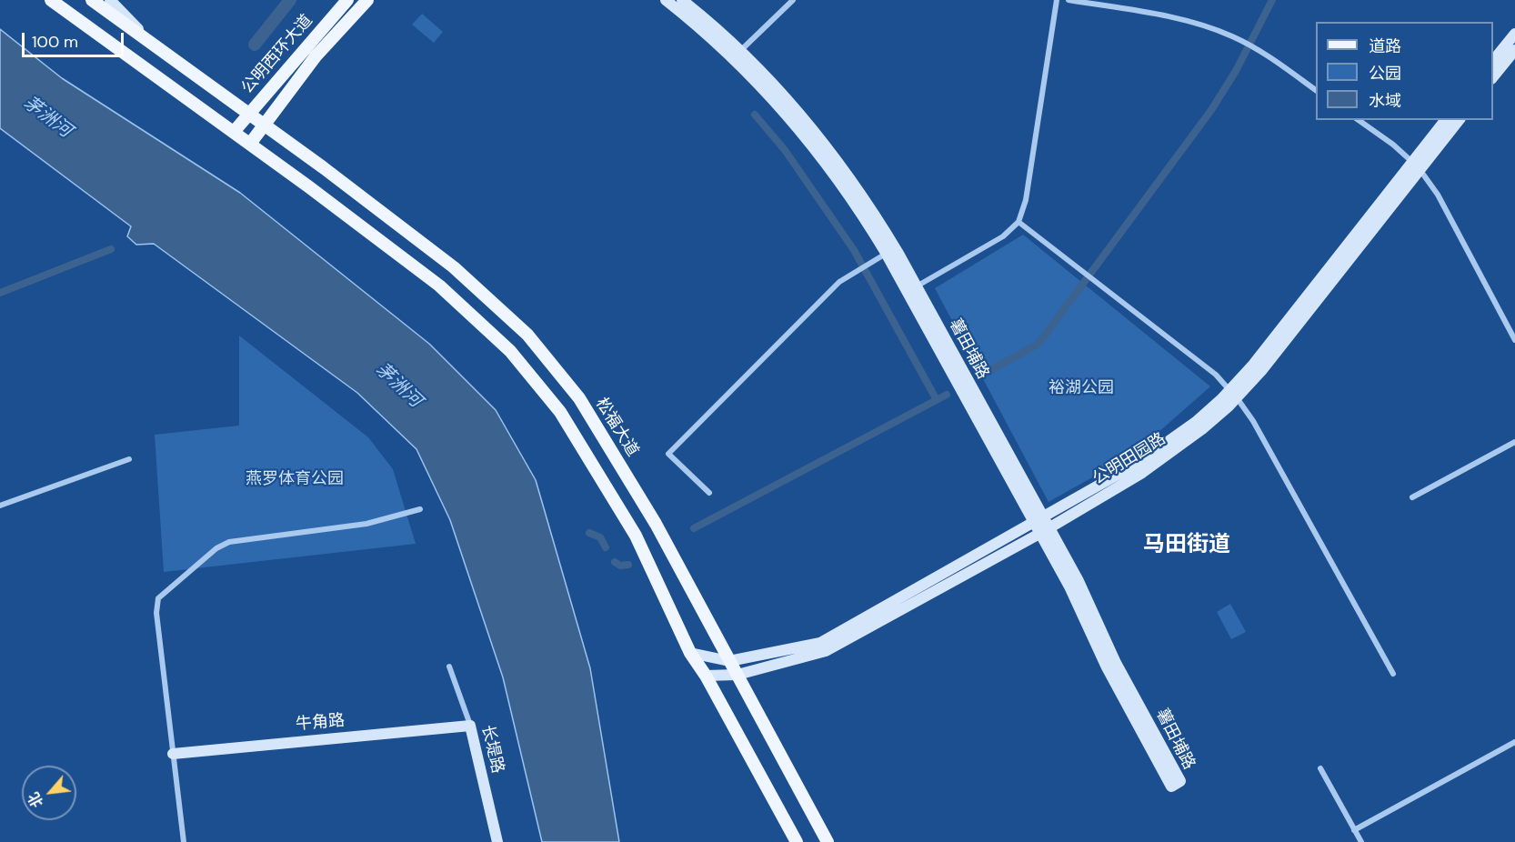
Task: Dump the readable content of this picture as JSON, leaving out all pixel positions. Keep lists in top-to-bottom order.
{
  "streets": {
    "main road": ["公明西环大道", "松福大道"],
    "street": [
      "薯田埔路",
      "公明田园路",
      "牛角路",
      "长堤路"
    ]
  },
  "crossings": [
    ["公明西环大道", "松福大道"],
    ["薯田埔路", "公明田园路"],
    ["松福大道", "公明田园路"],
    ["牛角路", "长堤路"]
  ],
  "districts": ["马田街道"],
  "water": ["茅洲河"],
  "parks": ["裕湖公园", "燕罗体育公园"],
  "legend": ["道路", "公园", "水域"],
  "scale_bar": "100 m",
  "north": "bottom left"
}
